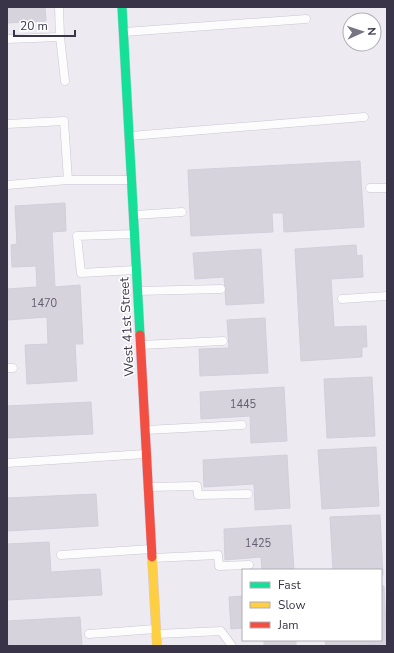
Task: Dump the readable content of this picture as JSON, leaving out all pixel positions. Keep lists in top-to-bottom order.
{
  "streets": {
    "street": ["West 41st Street"]
  },
  "house_numbers": ["1470", "1445", "1425"],
  "legend": ["Fast", "Slow", "Jam"],
  "scale_bar": "20 m",
  "north": "right"
}
